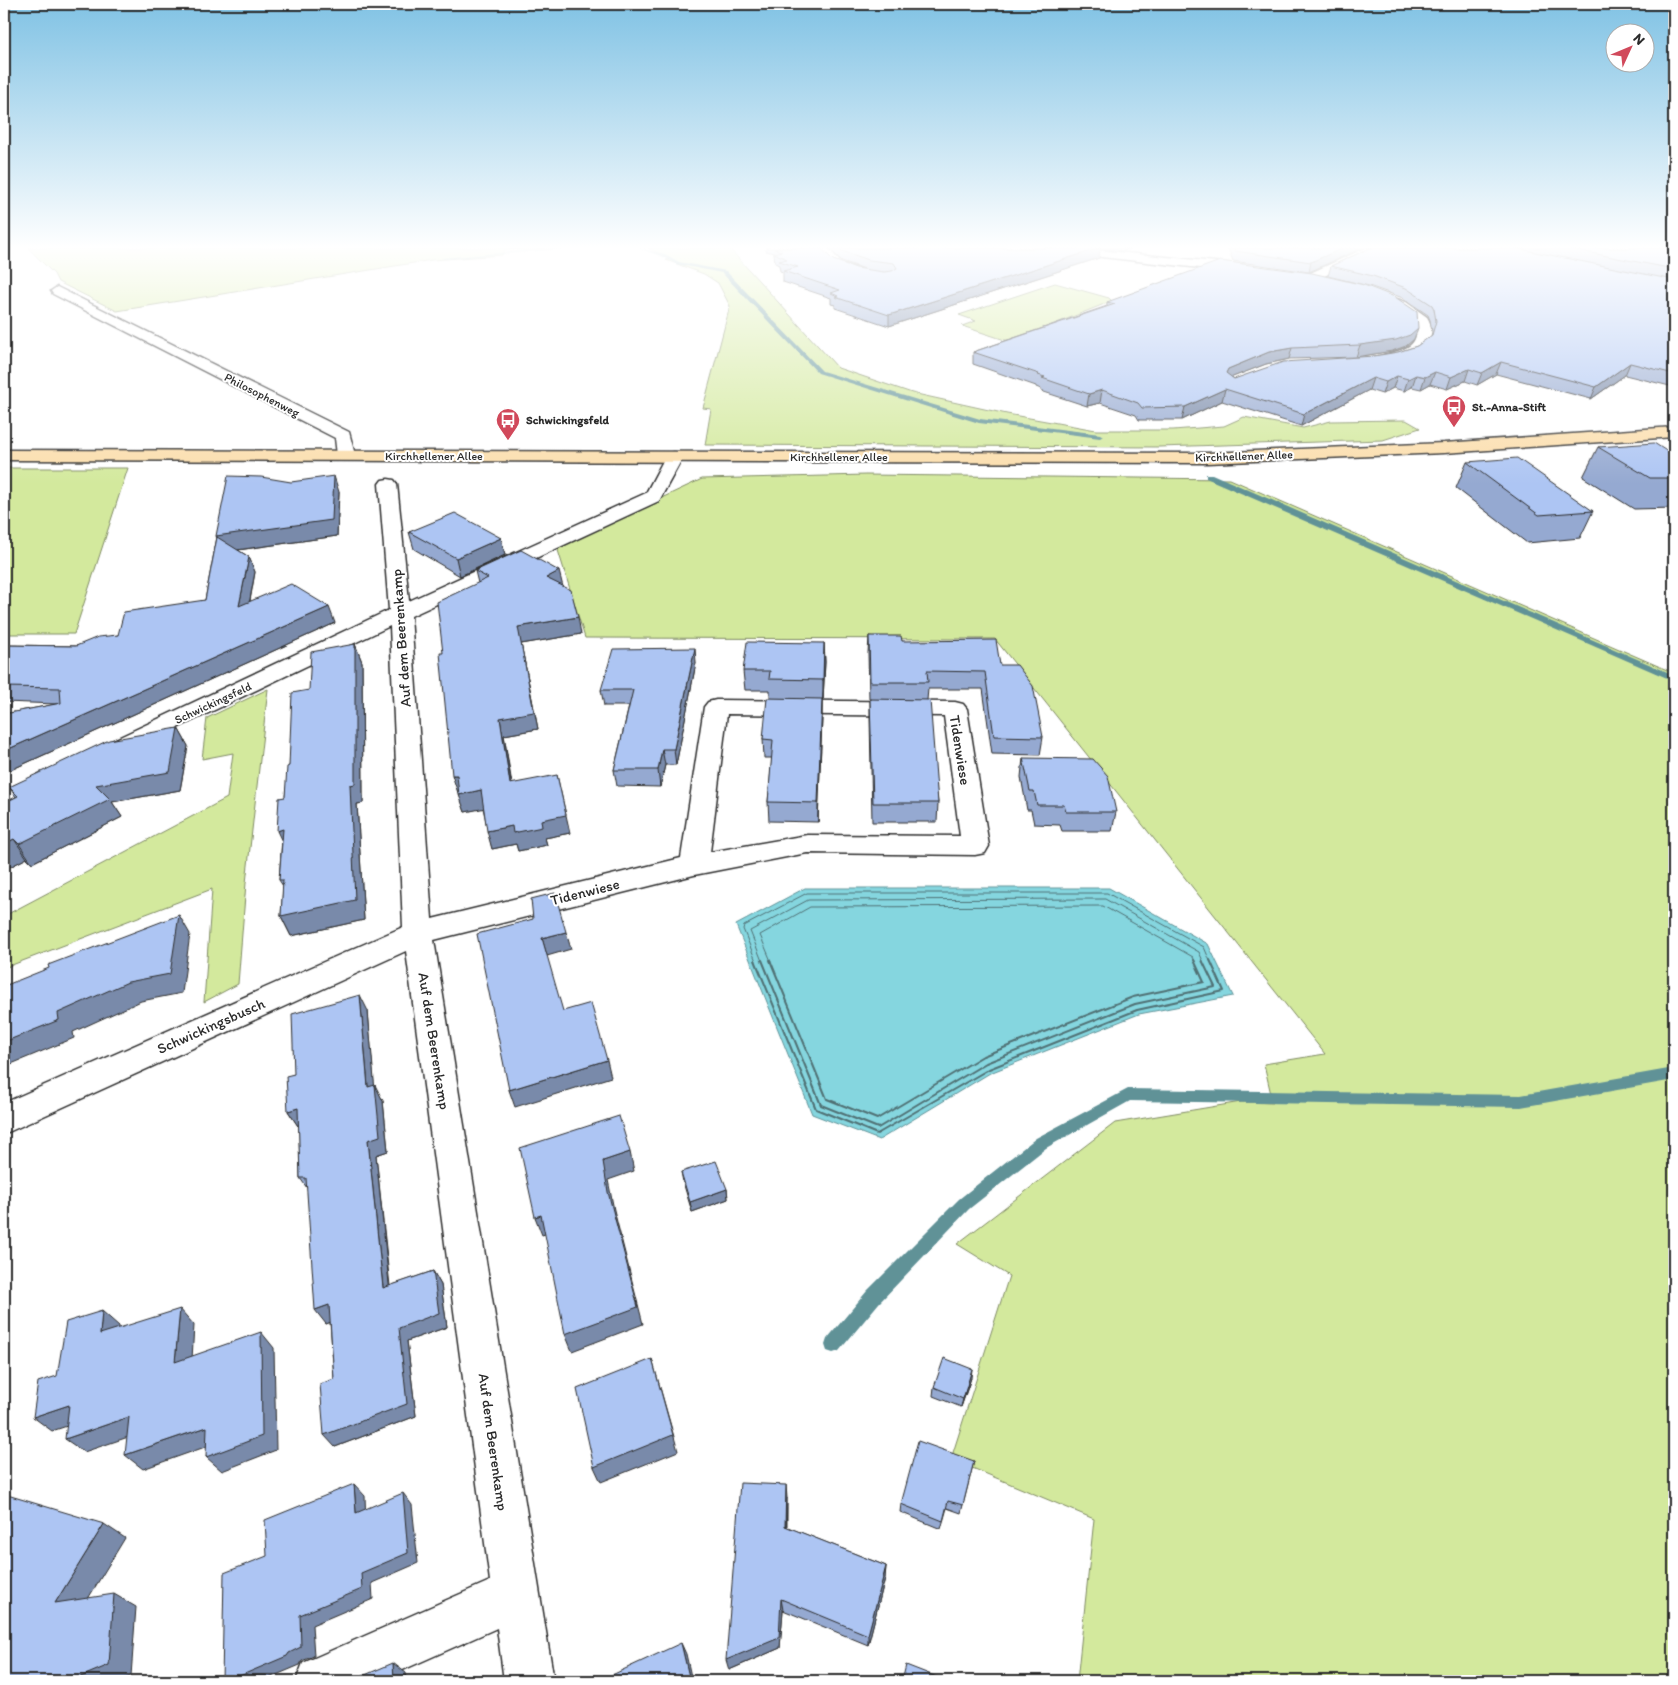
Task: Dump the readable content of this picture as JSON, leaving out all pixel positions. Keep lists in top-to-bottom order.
{
  "streets": {
    "main road": ["Kirchhellener Allee"],
    "street": [
      "Philosophenweg",
      "Auf dem Beerenkamp",
      "Schwickingsfeld",
      "Tidenwiese",
      "Schwickingsbusch"
    ]
  },
  "crossings": [
    ["Philosophenweg", "Kirchhellener Allee"],
    ["Kirchhellener Allee", "Schwickingsfeld"],
    ["Auf dem Beerenkamp", "Schwickingsfeld"],
    ["Auf dem Beerenkamp", "Tidenwiese"],
    ["Auf dem Beerenkamp", "Schwickingsbusch"],
    ["Tidenwiese", "Schwickingsbusch"]
  ],
  "places": {
    "bus stop": ["St.-Anna-Stift", "Schwickingsfeld"]
  },
  "north": "top right"
}
